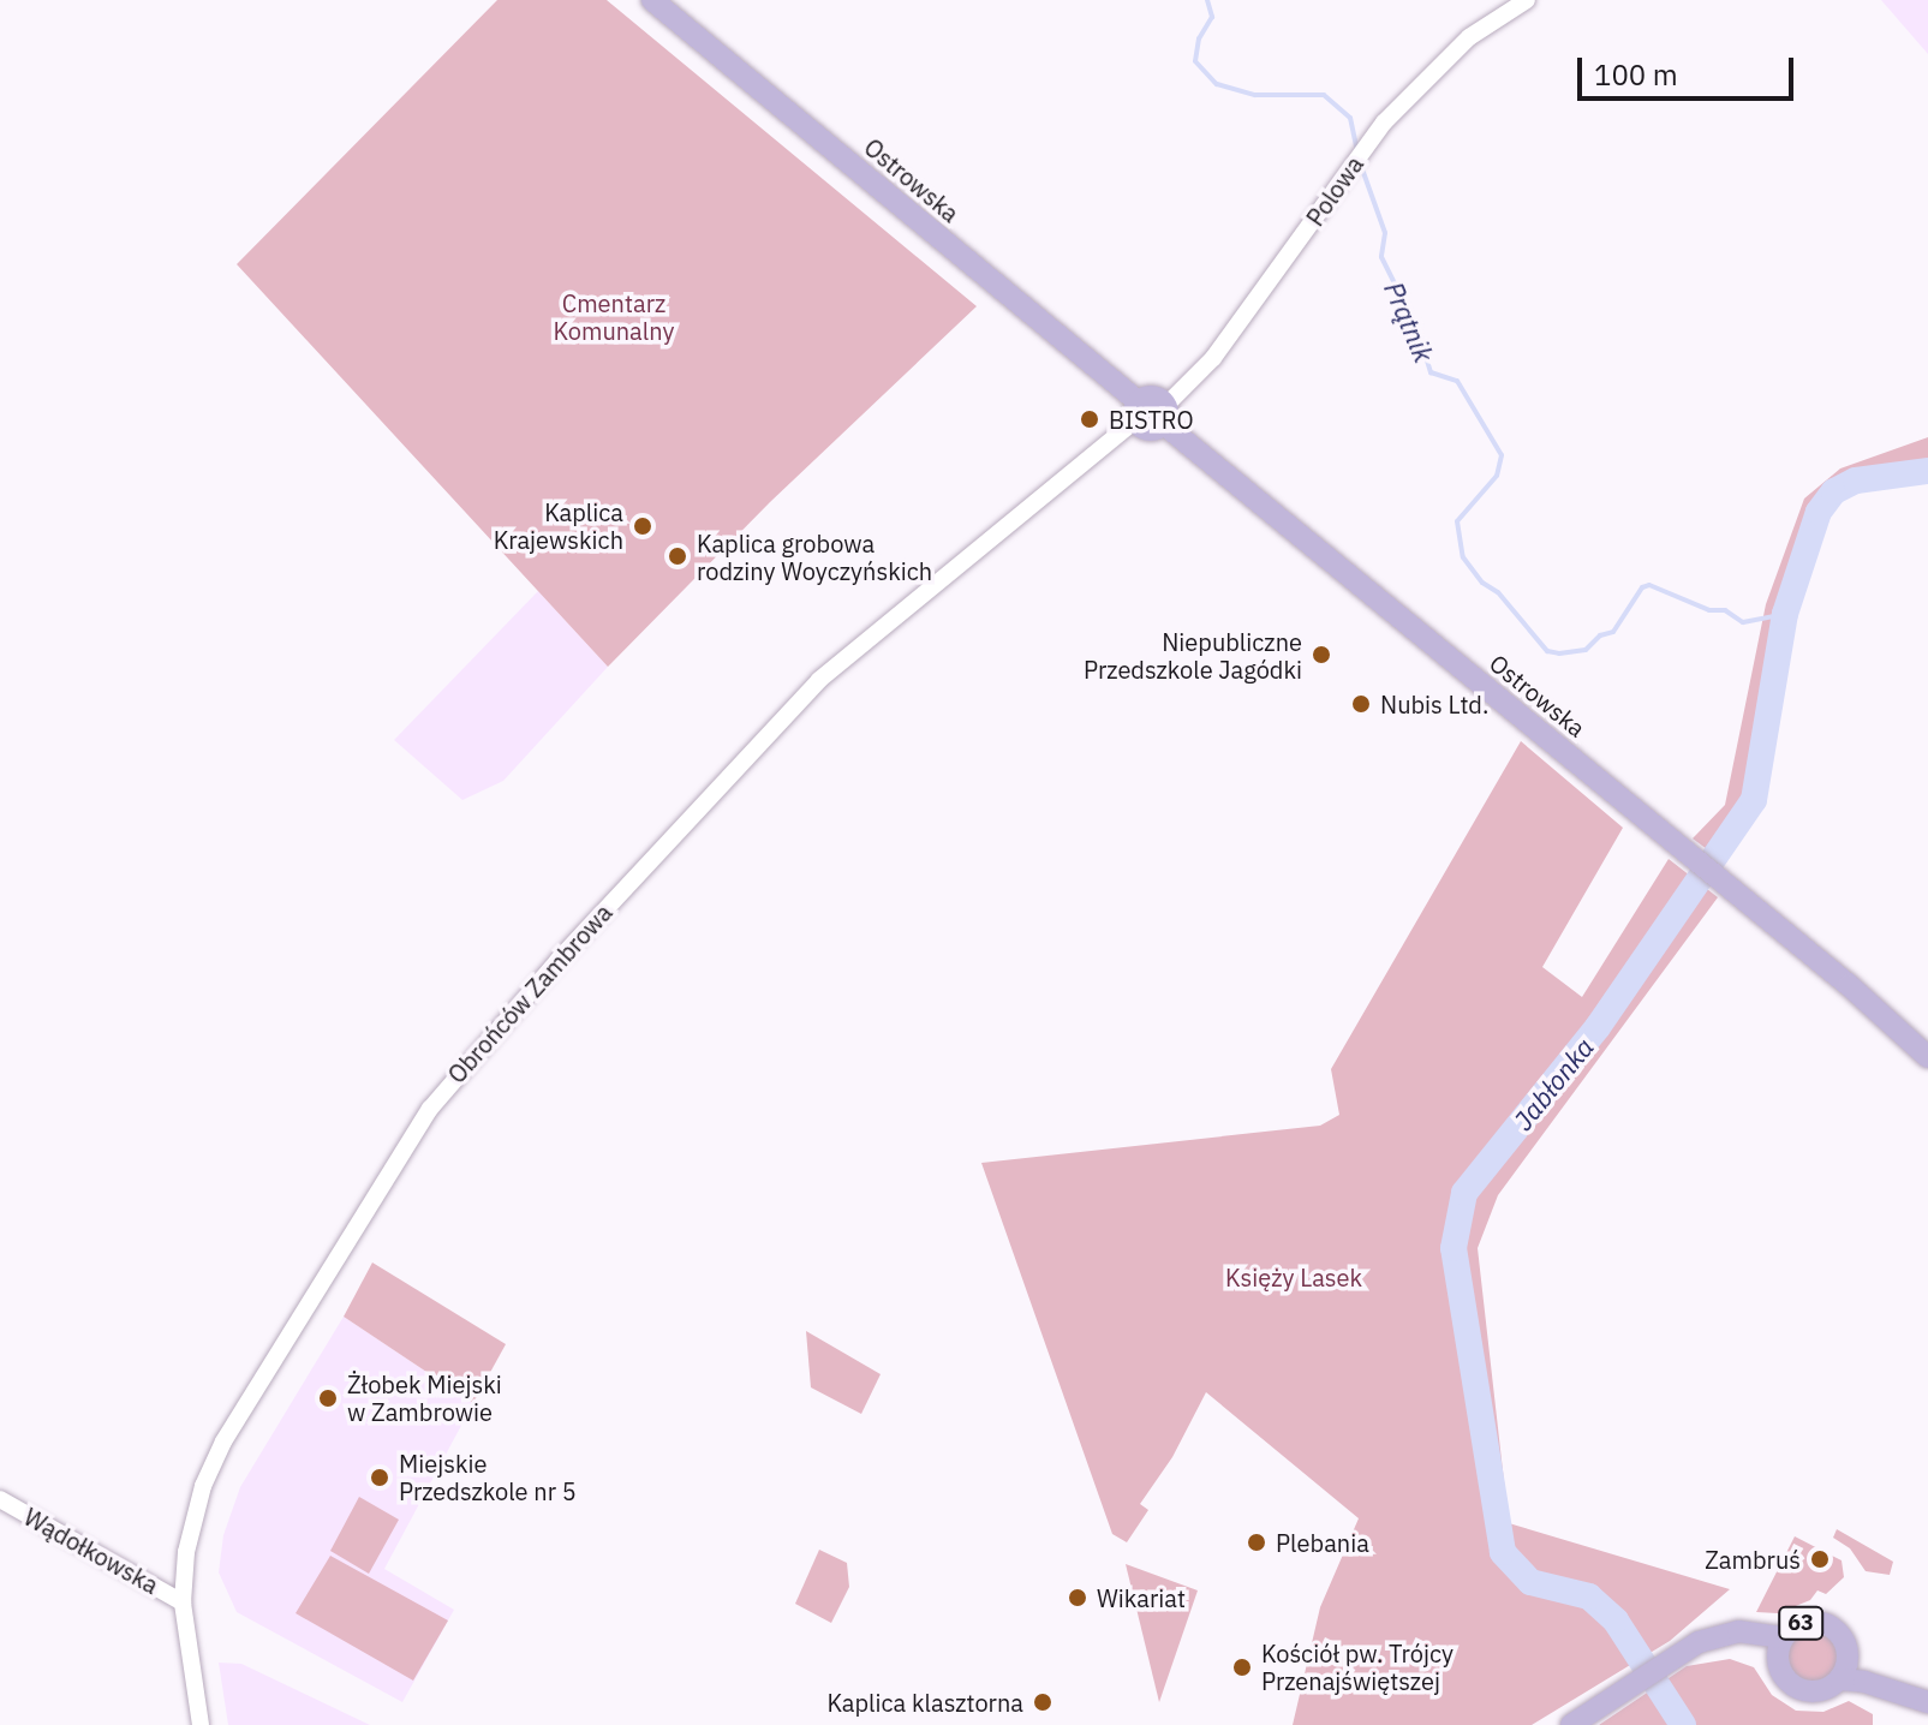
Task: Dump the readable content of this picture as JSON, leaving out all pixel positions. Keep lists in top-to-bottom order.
{
  "streets": {
    "main road": ["Ostrowska", "63"],
    "street": ["Polowa", "Obrońców Zambrowa", "Wądołkowska"]
  },
  "crossings": [
    ["Ostrowska", "Polowa"],
    ["Ostrowska", "Obrońców Zambrowa"],
    ["Obrońców Zambrowa", "Wądołkowska"]
  ],
  "water": ["Prątnik", "Jabłonka"],
  "parks": ["Cmentarz Komunalny", "Księży Lasek"],
  "places": [
    "BISTRO",
    "Kaplica Krajewskich",
    "Kaplica grobowa rodziny Woyczyńskich",
    "Niepubliczne Przedszkole Jagódki",
    "Nubis Ltd.",
    "Żłobek Miejski w Zambrowie",
    "Miejskie Przedszkole nr 5",
    "Plebania",
    "Zambruś",
    "Wikariat",
    "Kościół pw. Trójcy Przenajświętszej",
    "Kaplica klasztorna"
  ],
  "scale_bar": "100 m"
}
